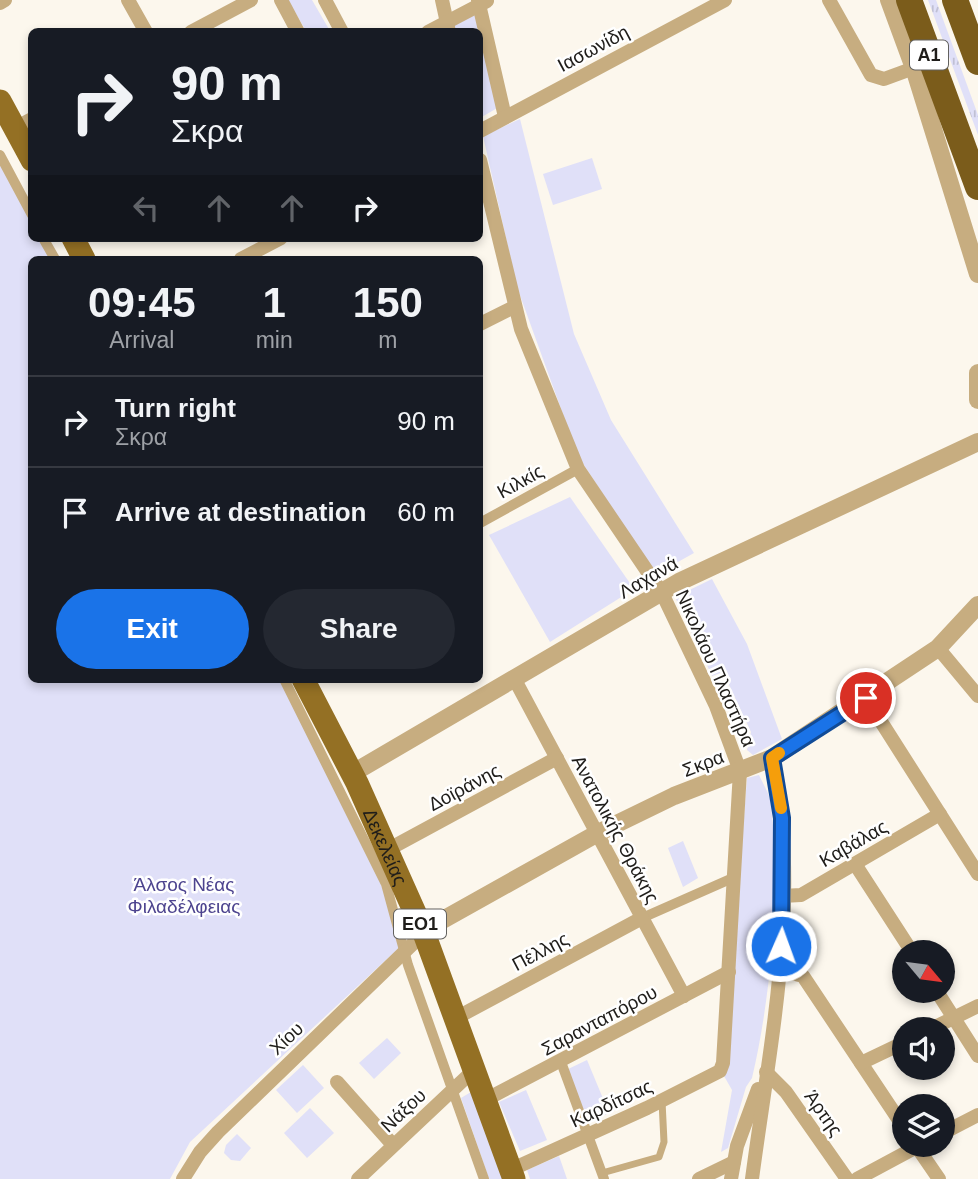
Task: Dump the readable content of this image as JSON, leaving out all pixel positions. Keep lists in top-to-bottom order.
{
  "streets": {
    "highway": ["Α1"],
    "main road": ["Δεκελείας", "ΕΟ1"],
    "street": [
      "Ιασωνίδη",
      "Κιλκίς",
      "Λαχανά",
      "Νικολάου Πλαστήρα",
      "Σκρα",
      "Δοϊράνης",
      "Ανατολικής Θράκης",
      "Καβάλας",
      "Πέλλης",
      "Σαρανταπόρου",
      "Χίου",
      "Καρδίτσας",
      "Νάξου",
      "Άρτης"
    ]
  },
  "crossings": [
    ["Κιλκίς", "Νικολάου Πλαστήρα"],
    ["Λαχανά", "Νικολάου Πλαστήρα"],
    ["Λαχανά", "Ανατολικής Θράκης"],
    ["Λαχανά", "Δεκελείας"],
    ["Νικολάου Πλαστήρα", "Σκρα"],
    ["Νικολάου Πλαστήρα", "Καβάλας"],
    ["Νικολάου Πλαστήρα", "Σαρανταπόρου"],
    ["Νικολάου Πλαστήρα", "Καρδίτσας"],
    ["Νικολάου Πλαστήρα", "Άρτης"],
    ["Σκρα", "Ανατολικής Θράκης"],
    ["Σκρα", "Δεκελείας"],
    ["Σκρα", "Χίου"],
    ["Δοϊράνης", "Ανατολικής Θράκης"],
    ["Δοϊράνης", "Δεκελείας"],
    ["Ανατολικής Θράκης", "Πέλλης"],
    ["Ανατολικής Θράκης", "Σαρανταπόρου"],
    ["Δεκελείας", "Πέλλης"],
    ["Δεκελείας", "Σαρανταπόρου"],
    ["Δεκελείας", "Χίου"],
    ["Δεκελείας", "Καρδίτσας"],
    ["Δεκελείας", "Νάξου"]
  ],
  "parks": ["Άλσος Νέας Φιλαδέλφειας"],
  "north": "bottom right",
  "page": {
    "turn": ["90 m", "Σκρα"],
    "eta": [
      "09:45",
      "Arrival",
      "1",
      "min",
      "150",
      "m"
    ],
    "list": [
      {
        "name": "Turn right",
        "note": "Σκρα",
        "value": "90 m"
      },
      {
        "name": "Arrive at destination",
        "value": "60 m"
      }
    ],
    "buttons": ["Exit", "Share"]
  }
}
